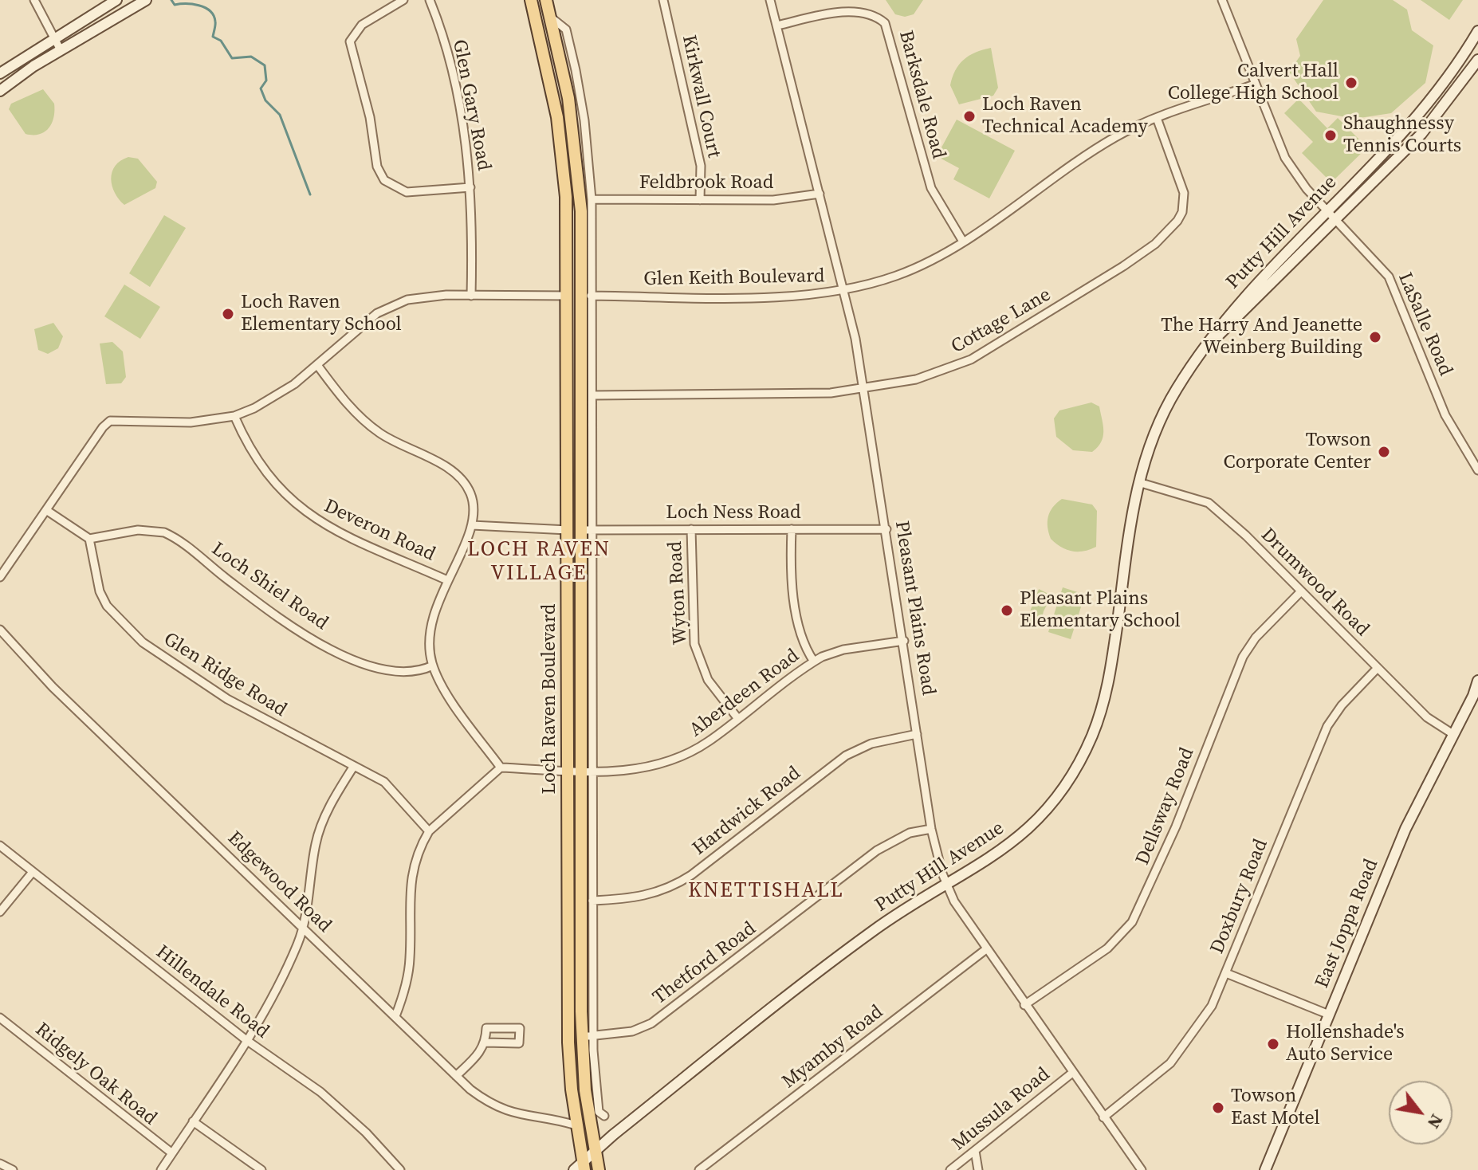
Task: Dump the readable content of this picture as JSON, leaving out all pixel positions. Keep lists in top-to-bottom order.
{
  "streets": {
    "main road": ["Loch Raven Boulevard"],
    "street": [
      "Barksdale Road",
      "Kirkwall Court",
      "Glen Gary Road",
      "Feldbrook Road",
      "Putty Hill Avenue",
      "Glen Keith Boulevard",
      "Cottage Lane",
      "LaSalle Road",
      "Loch Ness Road",
      "Deveron Road",
      "Drumwood Road",
      "Loch Shiel Road",
      "Wyton Road",
      "Pleasant Plains Road",
      "Glen Ridge Road",
      "Aberdeen Road",
      "Dellsway Road",
      "Hardwick Road",
      "Edgewood Road",
      "Doxbury Road",
      "East Joppa Road",
      "Thetford Road",
      "Hillendale Road",
      "Myamby Road",
      "Ridgely Oak Road",
      "Mussula Road"
    ]
  },
  "crossings": [
    ["Barksdale Road", "Glen Keith Boulevard"],
    ["Barksdale Road", "Pleasant Plains Road"],
    ["Kirkwall Court", "Feldbrook Road"],
    ["Feldbrook Road", "Pleasant Plains Road"],
    ["Feldbrook Road", "Loch Raven Boulevard"],
    ["Putty Hill Avenue", "LaSalle Road"],
    ["Putty Hill Avenue", "Drumwood Road"],
    ["Putty Hill Avenue", "Pleasant Plains Road"],
    ["Putty Hill Avenue", "Loch Raven Boulevard"],
    ["Glen Keith Boulevard", "Cottage Lane"],
    ["Glen Keith Boulevard", "LaSalle Road"],
    ["Glen Keith Boulevard", "Pleasant Plains Road"],
    ["Glen Keith Boulevard", "Loch Raven Boulevard"],
    ["Cottage Lane", "Pleasant Plains Road"],
    ["Cottage Lane", "Loch Raven Boulevard"],
    ["Loch Ness Road", "Wyton Road"],
    ["Loch Ness Road", "Pleasant Plains Road"],
    ["Loch Ness Road", "Loch Raven Boulevard"],
    ["Drumwood Road", "Dellsway Road"],
    ["Drumwood Road", "Doxbury Road"],
    ["Drumwood Road", "East Joppa Road"],
    ["Loch Shiel Road", "Glen Ridge Road"],
    ["Wyton Road", "Aberdeen Road"],
    ["Pleasant Plains Road", "Aberdeen Road"],
    ["Pleasant Plains Road", "Dellsway Road"],
    ["Pleasant Plains Road", "Hardwick Road"],
    ["Pleasant Plains Road", "Doxbury Road"],
    ["Pleasant Plains Road", "Thetford Road"],
    ["Pleasant Plains Road", "Myamby Road"],
    ["Pleasant Plains Road", "Mussula Road"],
    ["Aberdeen Road", "Loch Raven Boulevard"],
    ["Loch Raven Boulevard", "Hardwick Road"],
    ["Loch Raven Boulevard", "Edgewood Road"],
    ["Loch Raven Boulevard", "Thetford Road"]
  ],
  "districts": ["LOCH RAVEN VILLAGE", "KNETTISHALL"],
  "places": [
    "Calvert Hall College High School",
    "Loch Raven Technical Academy",
    "Shaughnessy Tennis Courts",
    "Loch Raven Elementary School",
    "The Harry And Jeanette Weinberg Building",
    "Towson Corporate Center",
    "Pleasant Plains Elementary School",
    "Hollenshade's Auto Service",
    "Towson East Motel"
  ],
  "north": "bottom right"
}
